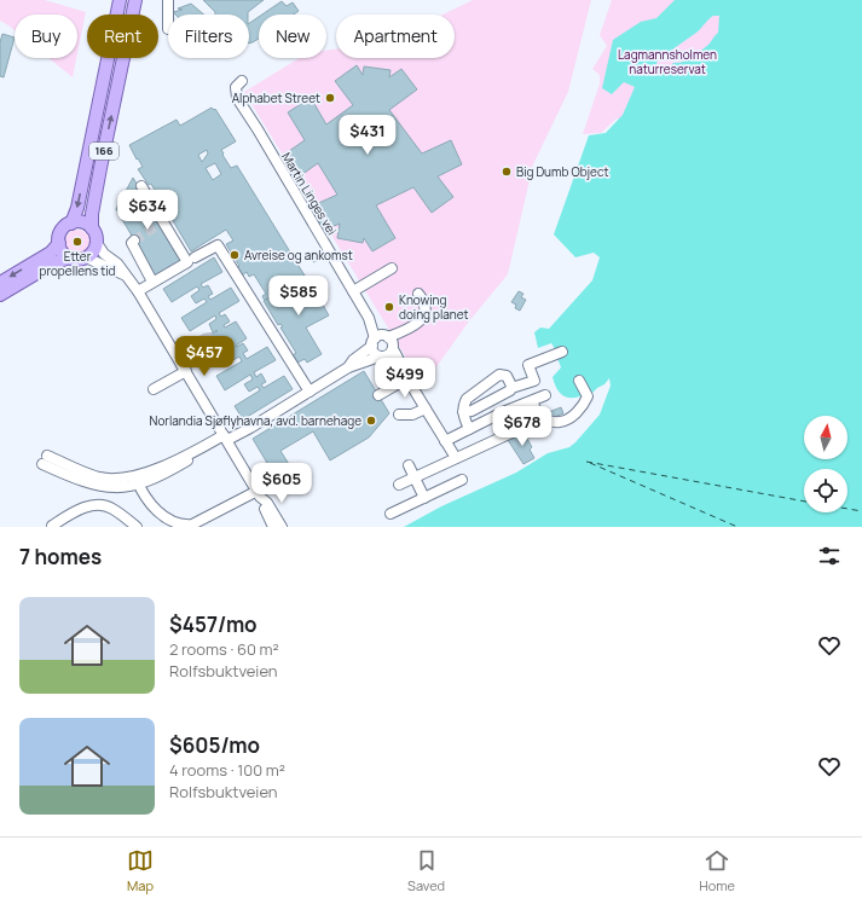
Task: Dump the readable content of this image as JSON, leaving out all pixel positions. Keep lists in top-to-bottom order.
{
  "streets": {
    "main road": ["166"],
    "street": ["Martin Linges vei"]
  },
  "parks": ["Lagmannsholmen naturreservat"],
  "places": [
    "Alphabet Street",
    "Big Dumb Object",
    "Etter propellens tid",
    "Avreise og ankomst",
    "Knowing doing planet",
    "Norlandia Sjøflyhavna, avd. barnehage"
  ],
  "north": "top",
  "page": {
    "chip": [
      "Buy",
      "Rent",
      "Filters",
      "New",
      "Apartment"
    ],
    "price": [
      "$431",
      "$634",
      "$585",
      "$457",
      "$499",
      "$678",
      "$605"
    ],
    "heading": "7 homes",
    "list": [
      {
        "name": "$457/mo",
        "note": "2 rooms · 60 m² · Rolfsbuktveien"
      },
      {
        "name": "$605/mo",
        "note": "4 rooms · 100 m² · Rolfsbuktveien"
      }
    ],
    "tabs": ["Map", "Saved", "Home"]
  }
}
